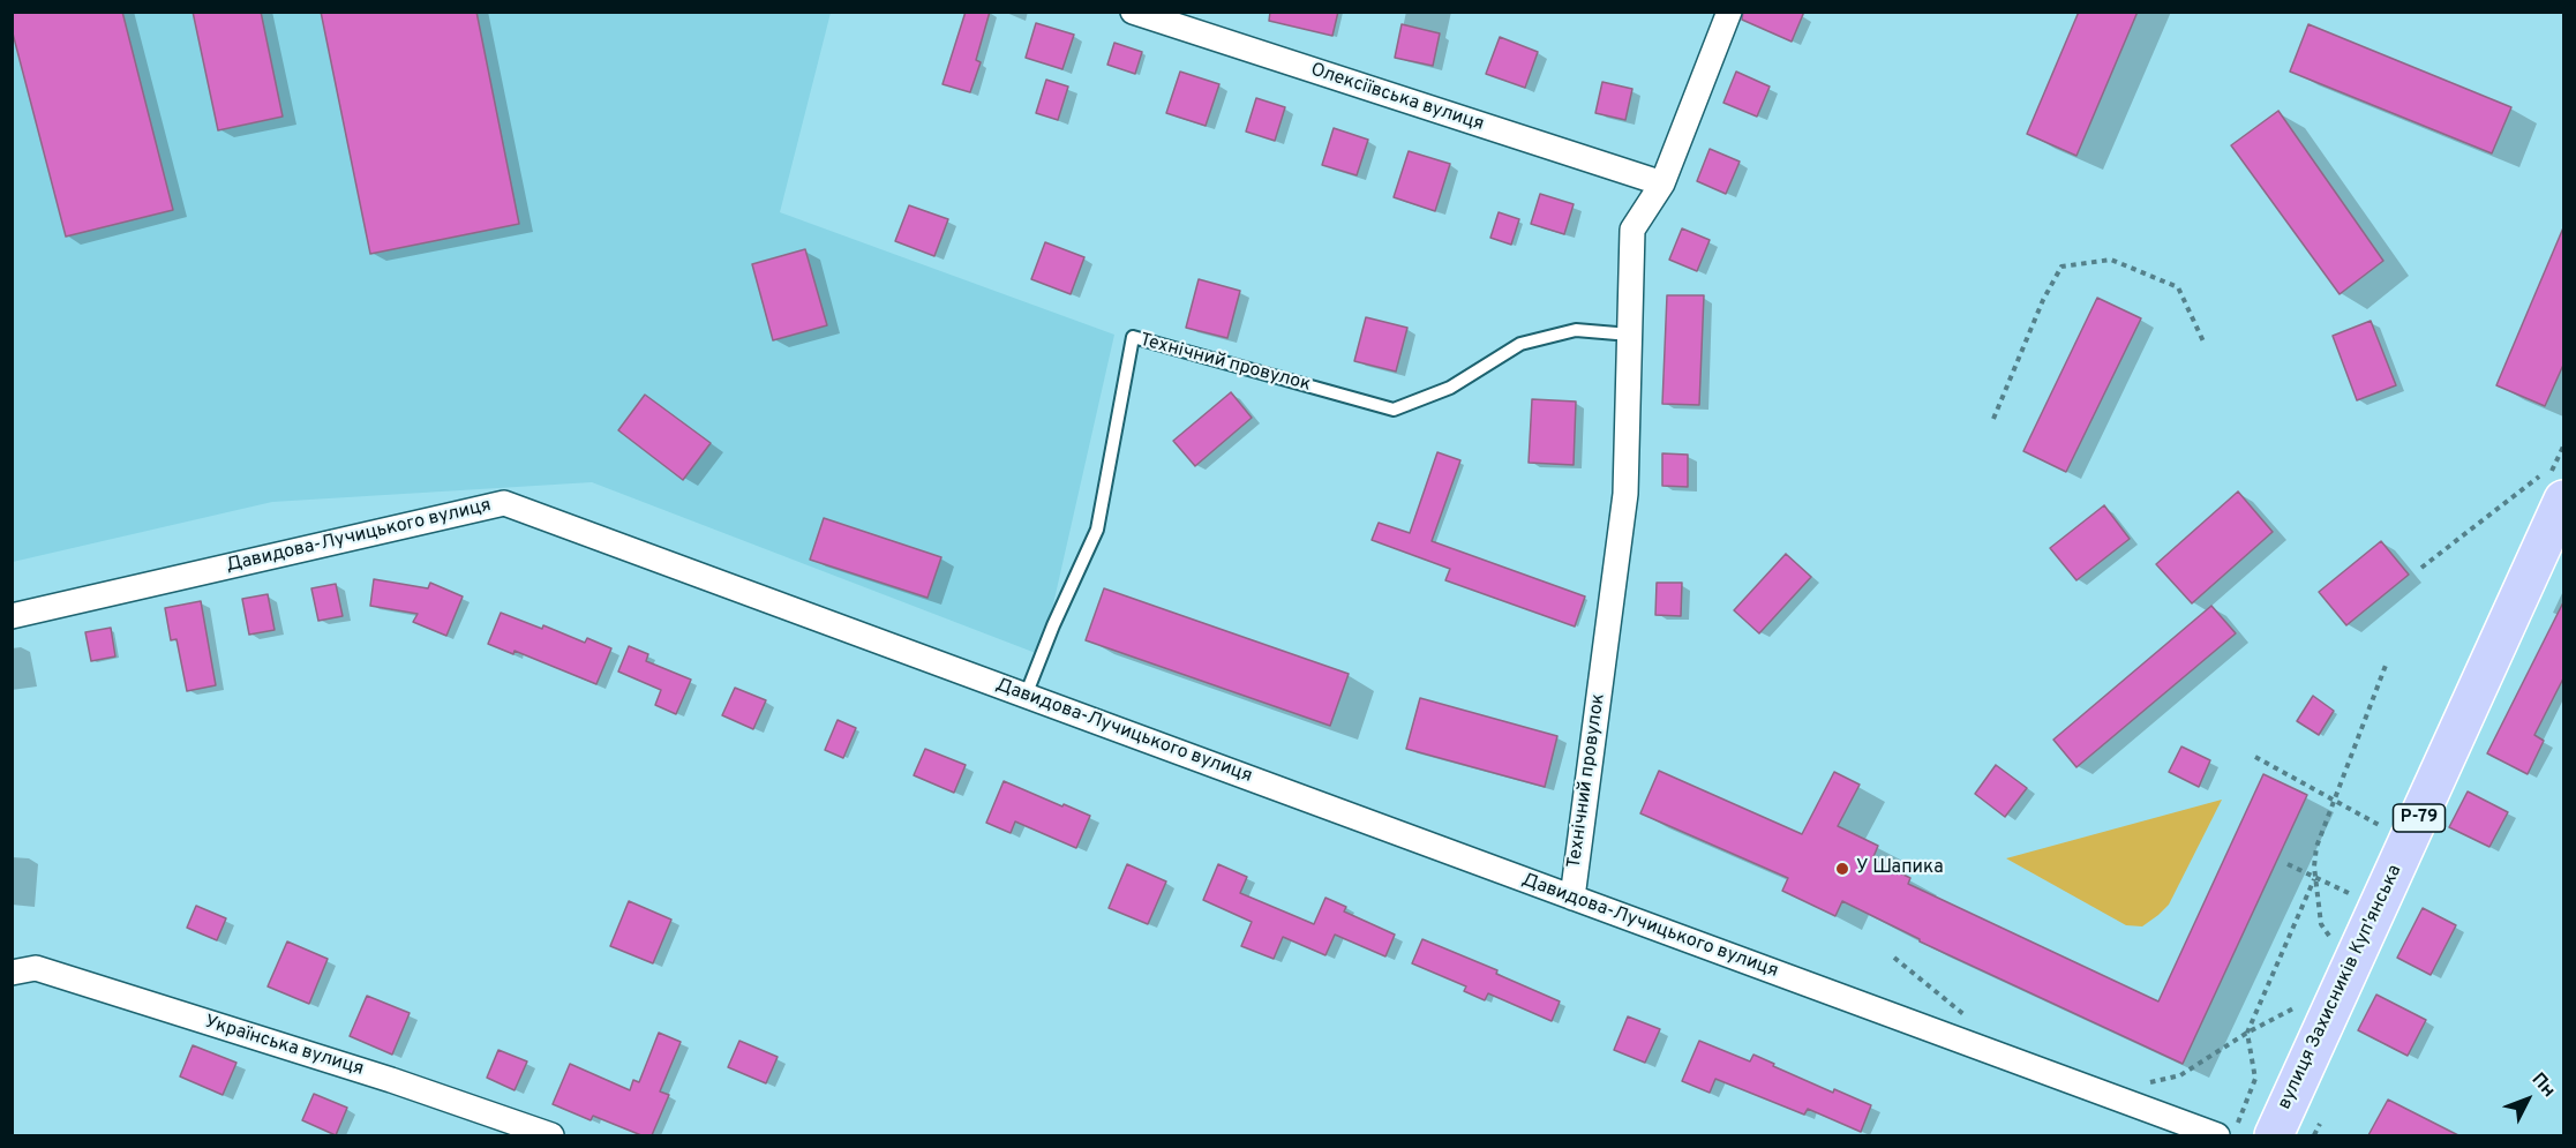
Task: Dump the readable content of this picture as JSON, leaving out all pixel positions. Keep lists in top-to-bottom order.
{
  "streets": {
    "main road": ["Р-79", "вулиця Захисників Куп'янська"],
    "street": [
      "Олексіївська вулиця",
      "Технічний провулок",
      "Давидова-Лучицького вулиця",
      "Українська вулиця"
    ]
  },
  "crossings": [
    ["Олексіївська вулиця", "Технічний провулок"],
    ["Технічний провулок", "Давидова-Лучицького вулиця"]
  ],
  "places": ["У Шапика"],
  "north": "top right"
}
